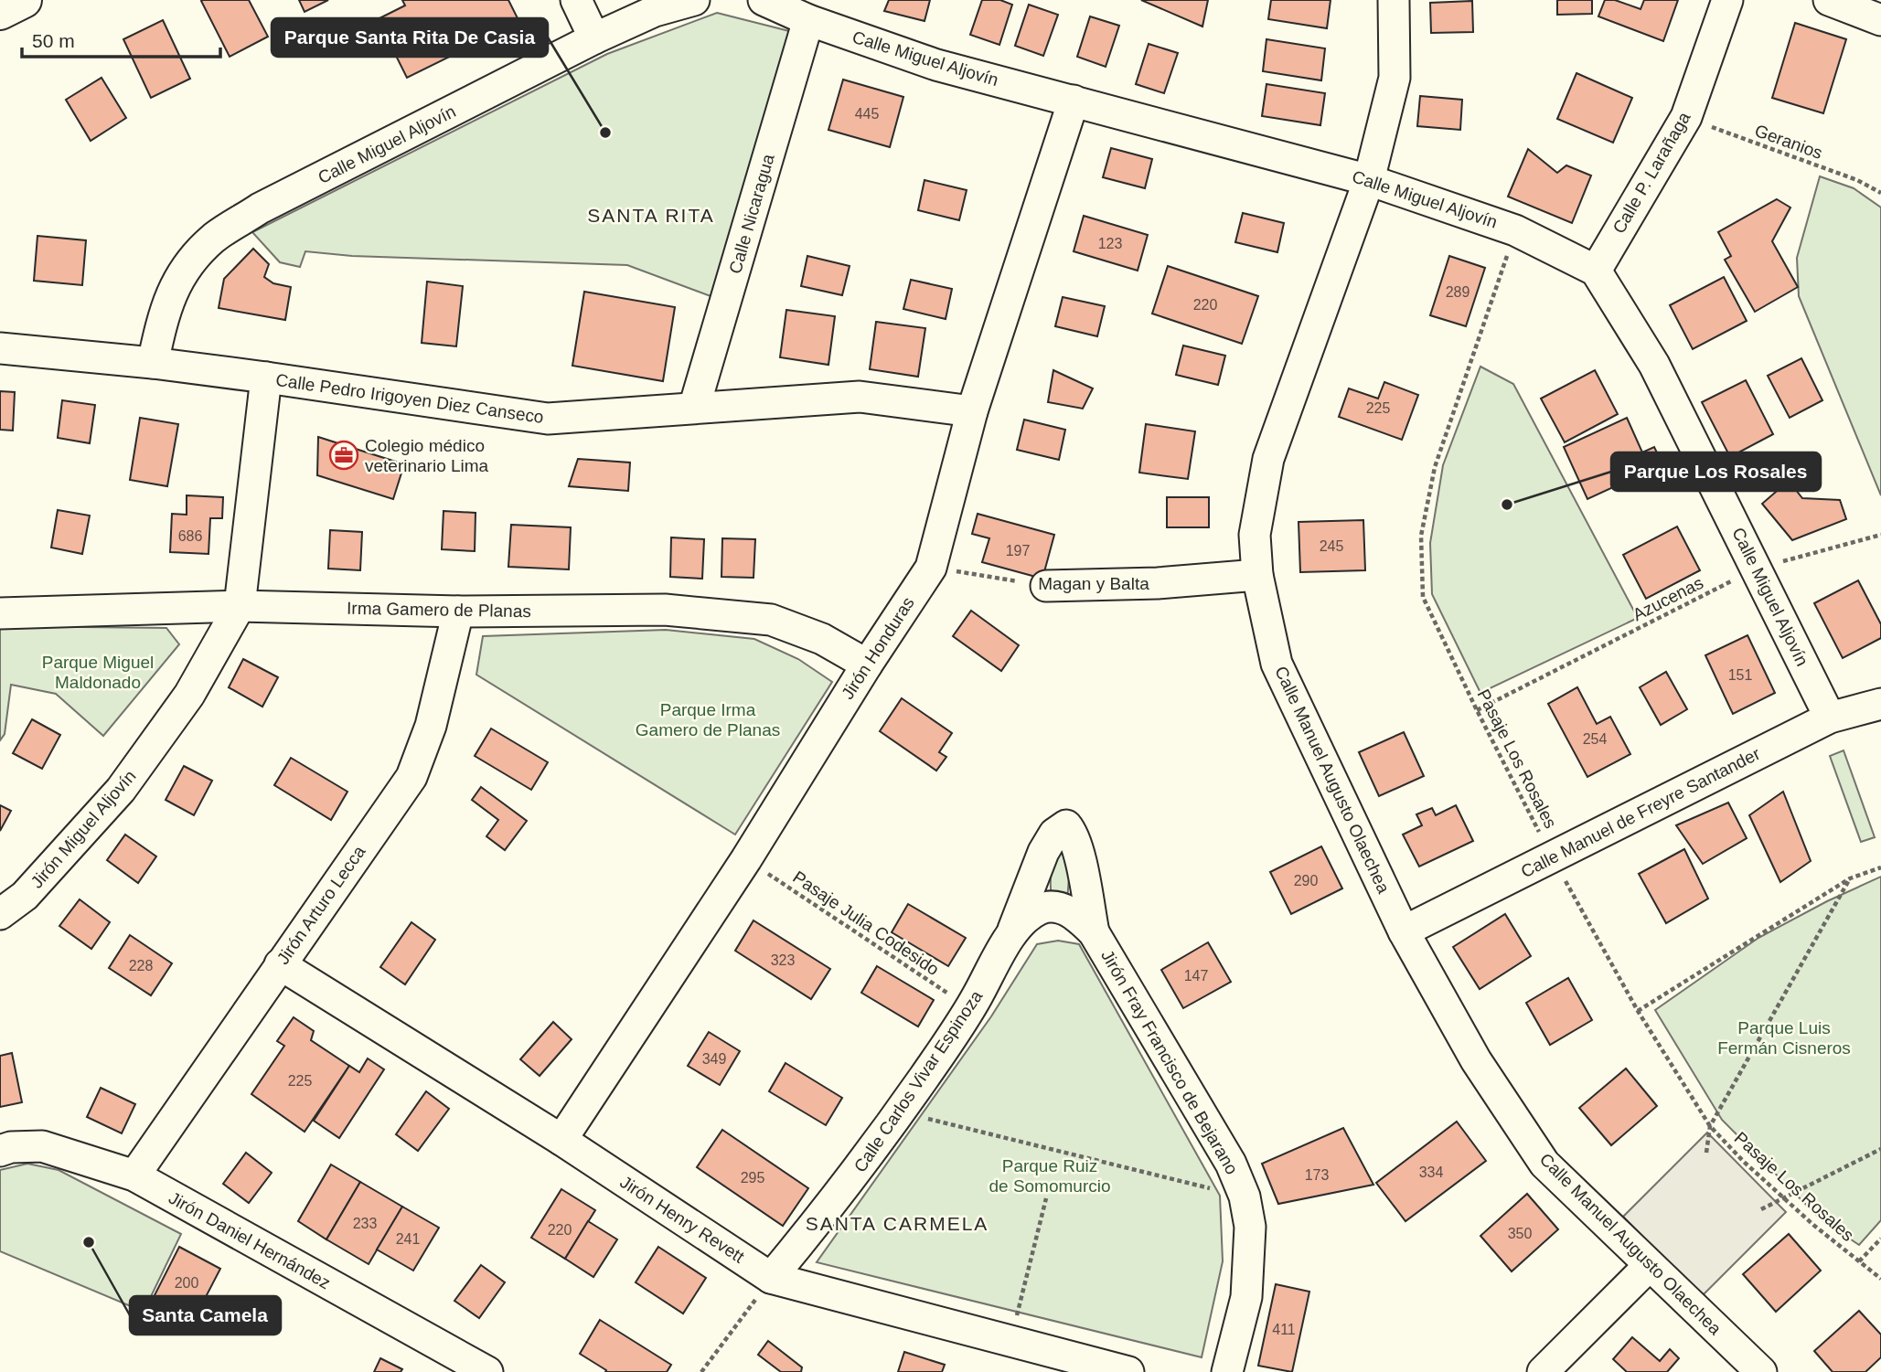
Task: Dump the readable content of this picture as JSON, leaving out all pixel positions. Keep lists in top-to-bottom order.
{
  "streets": {
    "street": [
      "Calle Miguel Aljovín",
      "Calle P. Larañaga",
      "Calle Nicaragua",
      "Calle Pedro Irigoyen Diez Canseco",
      "Magan y Balta",
      "Irma Gamero de Planas",
      "Jirón Honduras",
      "Calle Manuel Augusto Olaechea",
      "Calle Manuel de Freyre Santander",
      "Jirón Miguel Aljovín",
      "Jirón Arturo Lecca",
      "Jirón Fray Francisco de Bejarano",
      "Calle Carlos Vivar Espinoza",
      "Jirón Henry Revett",
      "Jirón Daniel Hernández"
    ],
    "path": [
      "Geranios",
      "Azucenas",
      "Pasaje Los Rosales",
      "Pasaje Julia Codesido"
    ]
  },
  "crossings": [
    ["Calle Miguel Aljovín", "Calle P. Larañaga"],
    ["Calle Miguel Aljovín", "Calle Nicaragua"],
    ["Calle Miguel Aljovín", "Calle Pedro Irigoyen Diez Canseco"],
    ["Calle Miguel Aljovín", "Azucenas"],
    ["Calle Miguel Aljovín", "Jirón Honduras"],
    ["Calle Miguel Aljovín", "Pasaje Los Rosales"],
    ["Calle Miguel Aljovín", "Calle Manuel Augusto Olaechea"],
    ["Calle Miguel Aljovín", "Calle Manuel de Freyre Santander"],
    ["Geranios", "Calle P. Larañaga"],
    ["Calle Nicaragua", "Calle Pedro Irigoyen Diez Canseco"],
    ["Calle Pedro Irigoyen Diez Canseco", "Jirón Honduras"],
    ["Calle Pedro Irigoyen Diez Canseco", "Jirón Miguel Aljovín"],
    ["Magan y Balta", "Jirón Honduras"],
    ["Magan y Balta", "Calle Manuel Augusto Olaechea"],
    ["Azucenas", "Pasaje Los Rosales"],
    ["Irma Gamero de Planas", "Jirón Honduras"],
    ["Irma Gamero de Planas", "Jirón Miguel Aljovín"],
    ["Irma Gamero de Planas", "Jirón Arturo Lecca"],
    ["Jirón Honduras", "Pasaje Julia Codesido"],
    ["Jirón Honduras", "Jirón Henry Revett"],
    ["Pasaje Los Rosales", "Calle Manuel de Freyre Santander"],
    ["Calle Manuel Augusto Olaechea", "Calle Manuel de Freyre Santander"],
    ["Jirón Arturo Lecca", "Jirón Henry Revett"],
    ["Jirón Arturo Lecca", "Jirón Daniel Hernández"],
    ["Pasaje Julia Codesido", "Calle Carlos Vivar Espinoza"],
    ["Jirón Fray Francisco de Bejarano", "Calle Carlos Vivar Espinoza"],
    ["Calle Carlos Vivar Espinoza", "Jirón Henry Revett"]
  ],
  "districts": ["SANTA RITA", "SANTA CARMELA"],
  "parks": [
    "Parque Miguel Maldonado",
    "Parque Irma Gamero de Planas",
    "Parque Luis Fermán Cisneros",
    "Parque Ruiz de Somomurcio"
  ],
  "places": {
    "other": ["Parque Santa Rita De Casia", "Parque Los Rosales", "Santa Camela"],
    "office": ["Colegio médico veterinario Lima"]
  },
  "house_numbers": [
    "445",
    "123",
    "289",
    "220",
    "225",
    "686",
    "245",
    "197",
    "151",
    "254",
    "290",
    "323",
    "228",
    "147",
    "349",
    "225",
    "334",
    "173",
    "295",
    "233",
    "220",
    "350",
    "241",
    "200",
    "411"
  ],
  "scale_bar": "50 m"
}
